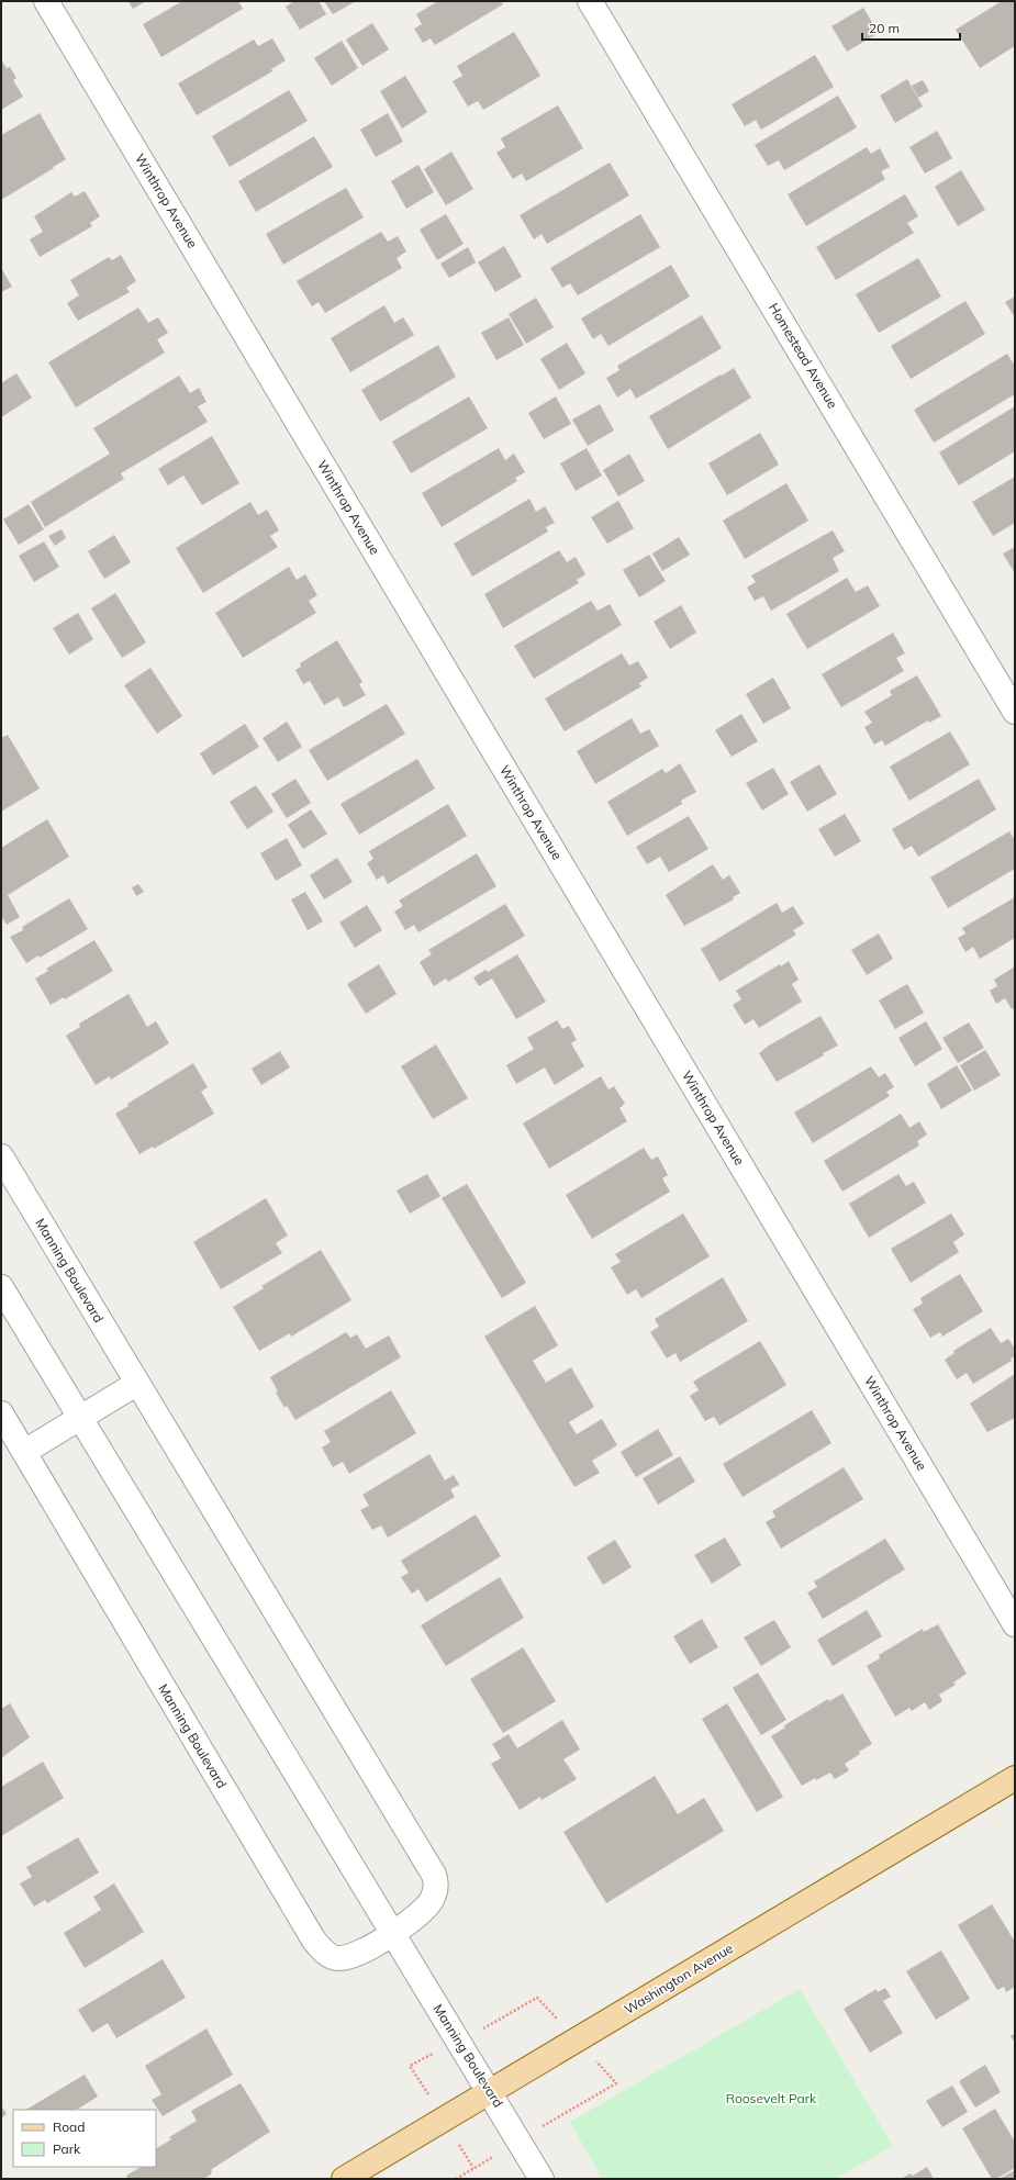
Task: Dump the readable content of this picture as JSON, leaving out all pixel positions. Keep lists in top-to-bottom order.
{
  "streets": {
    "main road": ["Washington Avenue"],
    "street": ["Winthrop Avenue", "Homestead Avenue", "Manning Boulevard"]
  },
  "crossings": [
    ["Manning Boulevard", "Washington Avenue"]
  ],
  "parks": ["Roosevelt Park"],
  "legend": ["Road", "Park"],
  "scale_bar": "20 m"
}
